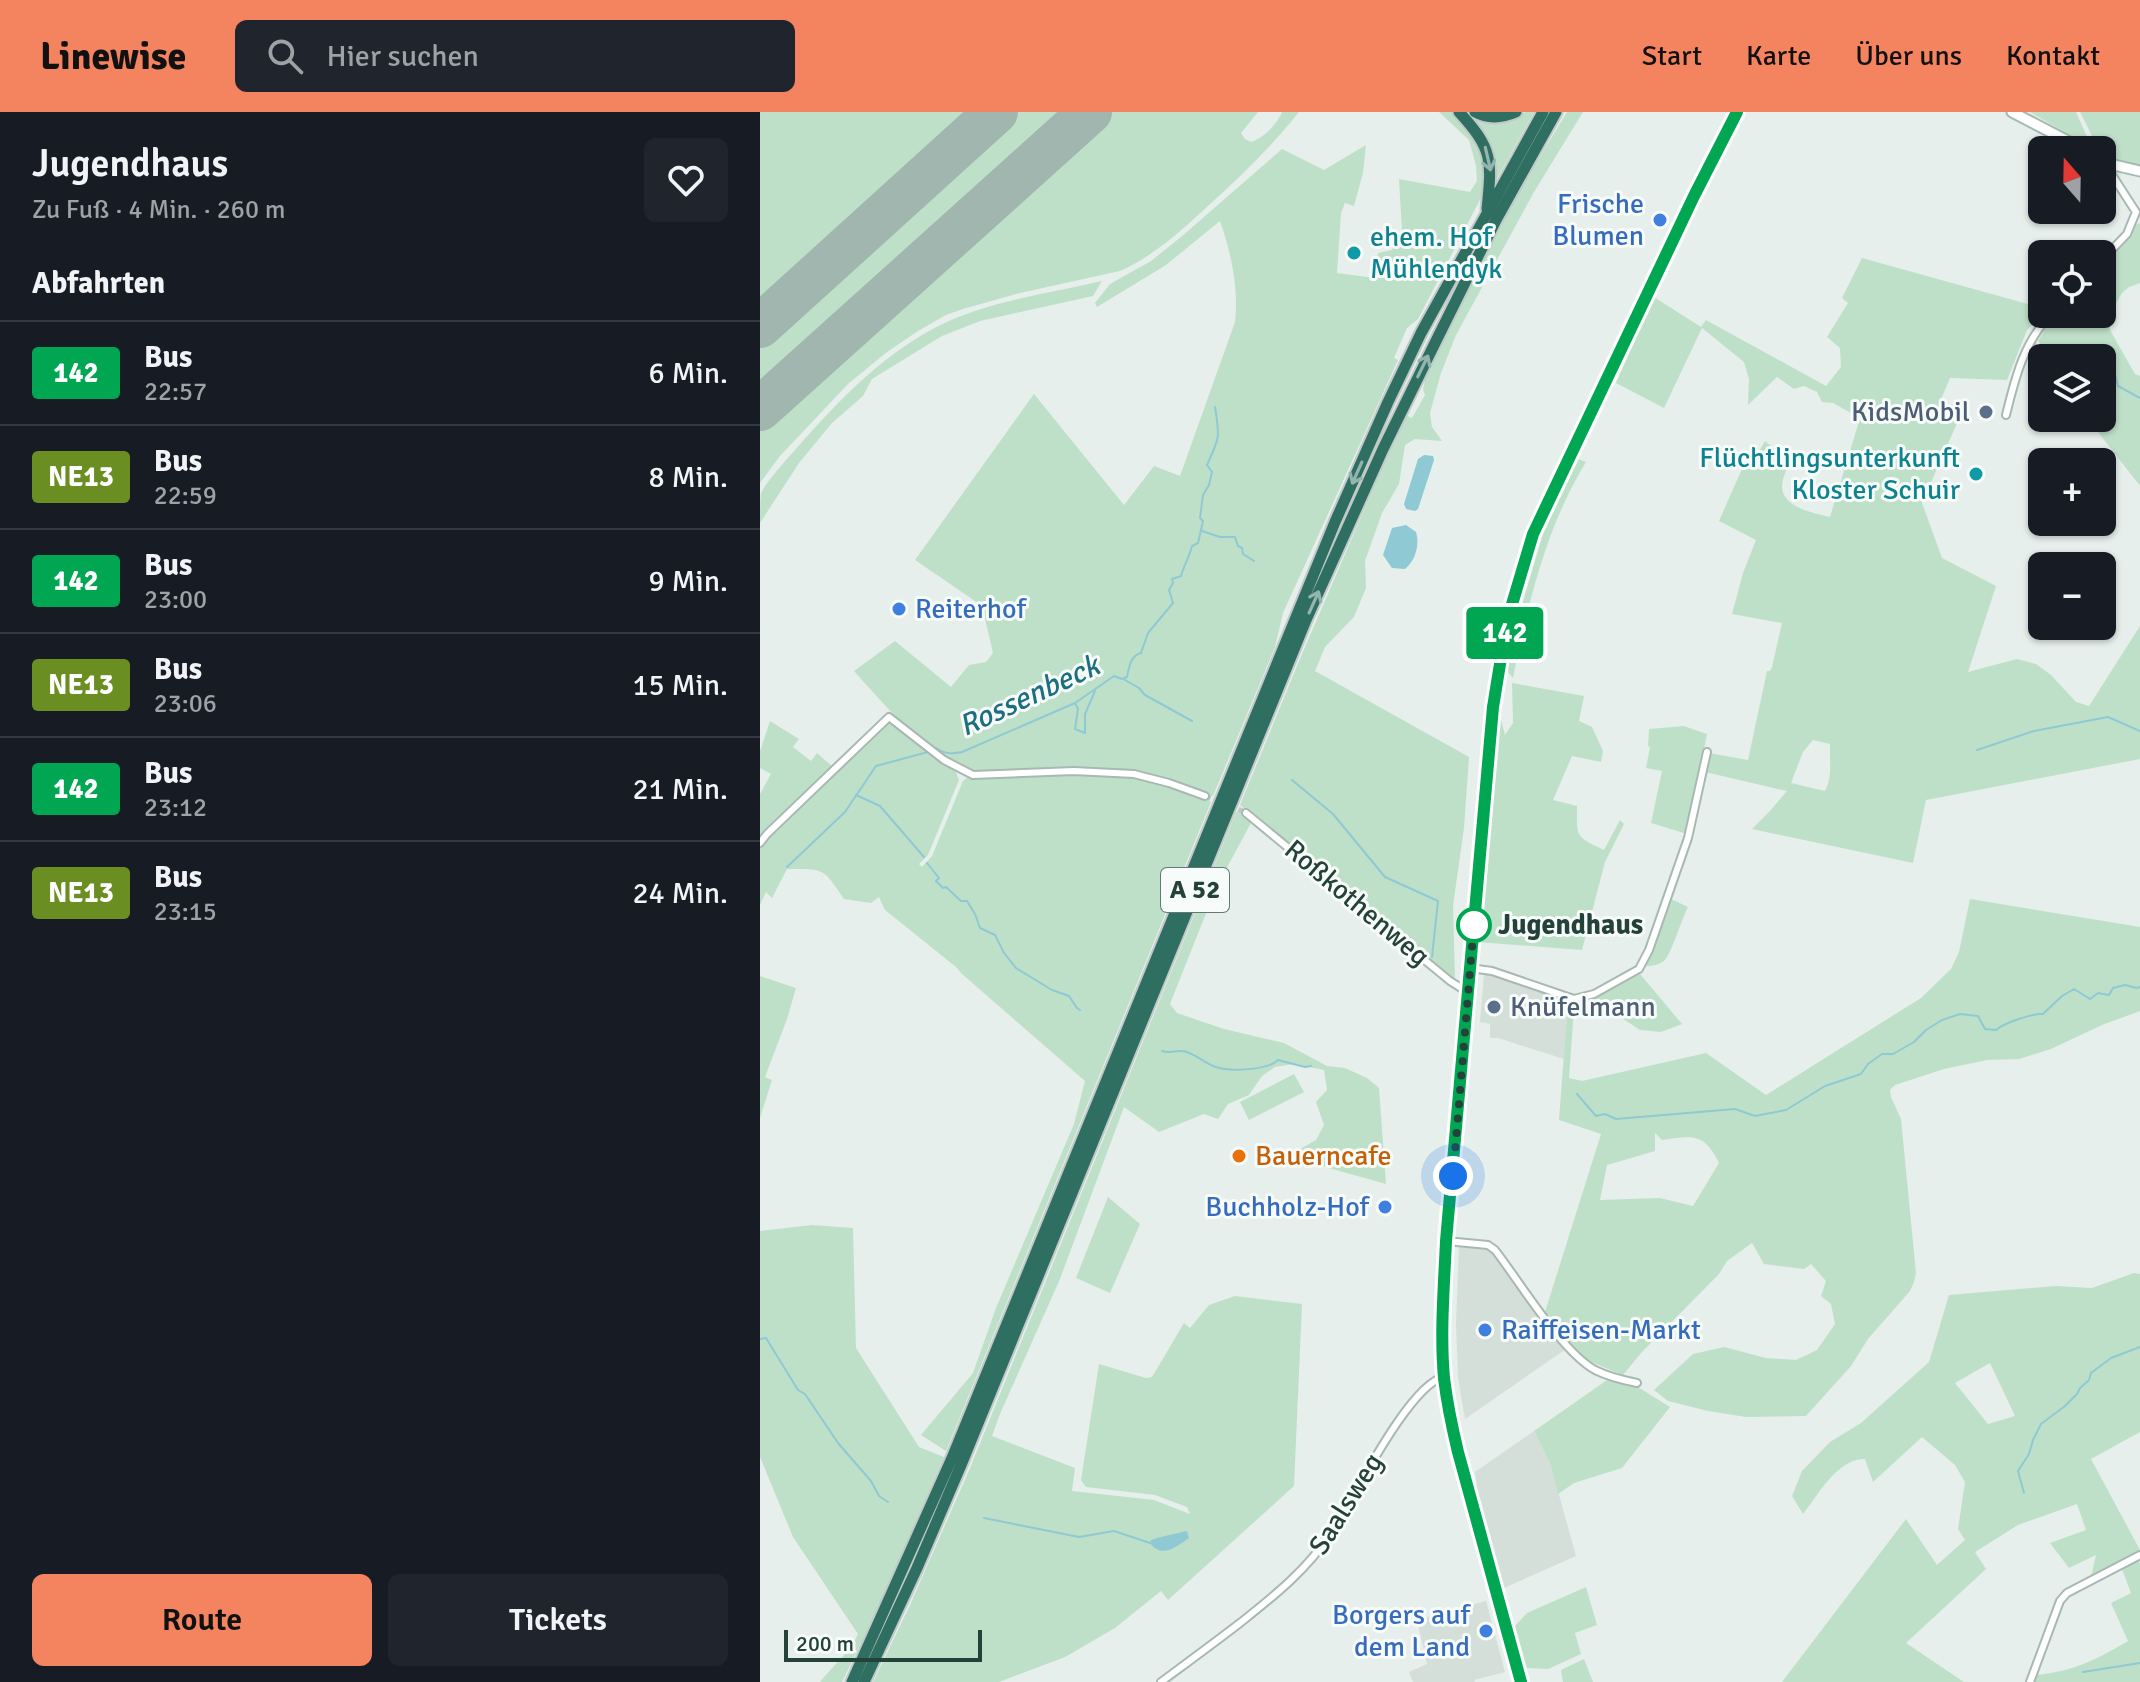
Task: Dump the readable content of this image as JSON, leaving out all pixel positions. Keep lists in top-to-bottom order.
{
  "streets": {
    "highway": ["A 52"],
    "street": ["Roßkothenweg", "Saalsweg"]
  },
  "water": ["Rossenbeck"],
  "places": [
    "Frische Blumen",
    "ehem. Hof Mühlendyk",
    "KidsMobil",
    "Flüchtlingsunterkunft Kloster Schuir",
    "Reiterhof",
    "Jugendhaus",
    "Knüfelmann",
    "Bauerncafe",
    "Buchholz-Hof",
    "Raiffeisen-Markt",
    "Borgers auf dem Land"
  ],
  "lines": ["bus line 142"],
  "scale_bar": "200 m",
  "north": "top",
  "page": {
    "header": "Linewise",
    "search": "Hier suchen",
    "nav": [
      "Start",
      "Karte",
      "Über uns",
      "Kontakt"
    ],
    "heading": [
      ["Jugendhaus", "Zu Fuß · 4 Min. · 260 m"],
      "Abfahrten"
    ],
    "on_map": "142",
    "map_buttons": ["+", "−"],
    "list": [
      {
        "mark": "142",
        "name": "Bus",
        "note": "22:57",
        "value": "6 Min."
      },
      {
        "mark": "NE13",
        "name": "Bus",
        "note": "22:59",
        "value": "8 Min."
      },
      {
        "mark": "142",
        "name": "Bus",
        "note": "23:00",
        "value": "9 Min."
      },
      {
        "mark": "NE13",
        "name": "Bus",
        "note": "23:06",
        "value": "15 Min."
      },
      {
        "mark": "142",
        "name": "Bus",
        "note": "23:12",
        "value": "21 Min."
      },
      {
        "mark": "NE13",
        "name": "Bus",
        "note": "23:15",
        "value": "24 Min."
      }
    ],
    "buttons": ["Route", "Tickets"],
    "scale": "200 m"
  }
}
